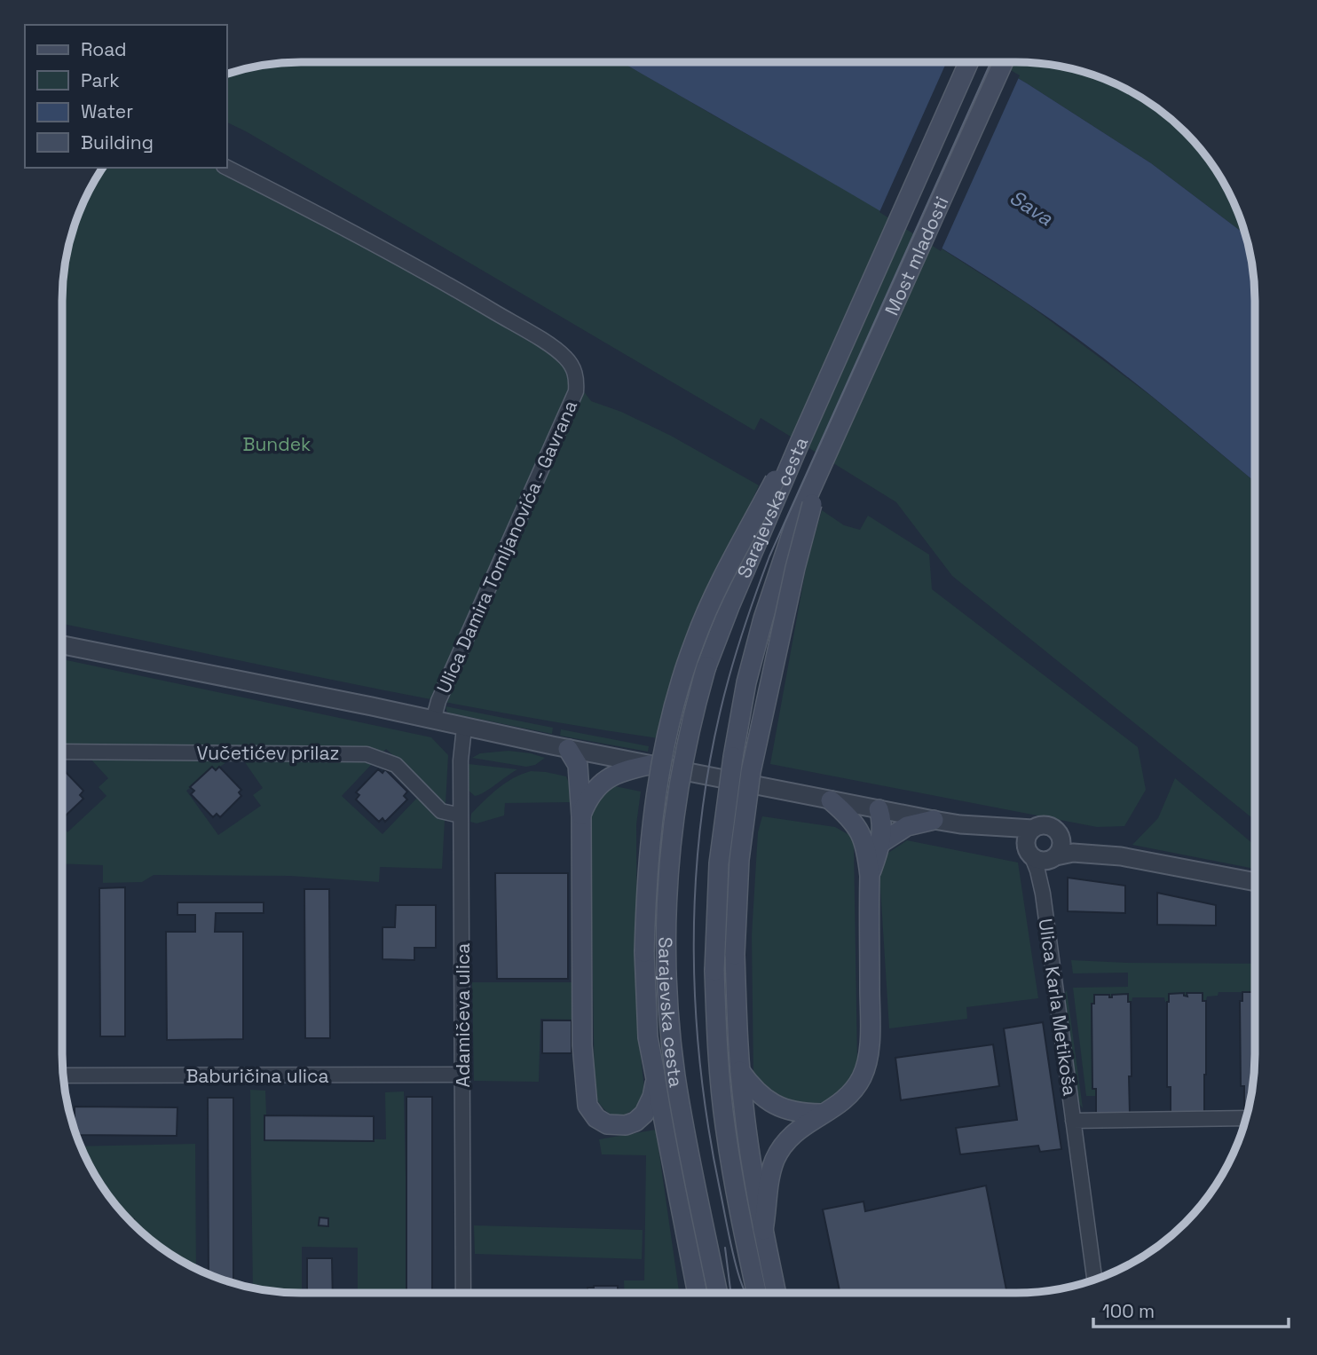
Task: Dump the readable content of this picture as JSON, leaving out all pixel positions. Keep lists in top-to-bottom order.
{
  "streets": {
    "main road": ["Most mladosti", "Sarajevska cesta"],
    "street": [
      "Ulica Damira Tomljanovića - Gavrana",
      "Vučetićev prilaz",
      "Ulica Karla Metikoša",
      "Adamičeva ulica",
      "Baburičina ulica"
    ]
  },
  "crossings": [
    ["Most mladosti", "Sarajevska cesta"],
    ["Ulica Damira Tomljanovića - Gavrana", "Adamičeva ulica"],
    ["Vučetićev prilaz", "Adamičeva ulica"],
    ["Adamičeva ulica", "Baburičina ulica"]
  ],
  "water": ["Sava"],
  "parks": ["Bundek"],
  "legend": [
    "Road",
    "Park",
    "Water",
    "Building"
  ],
  "scale_bar": "100 m"
}
